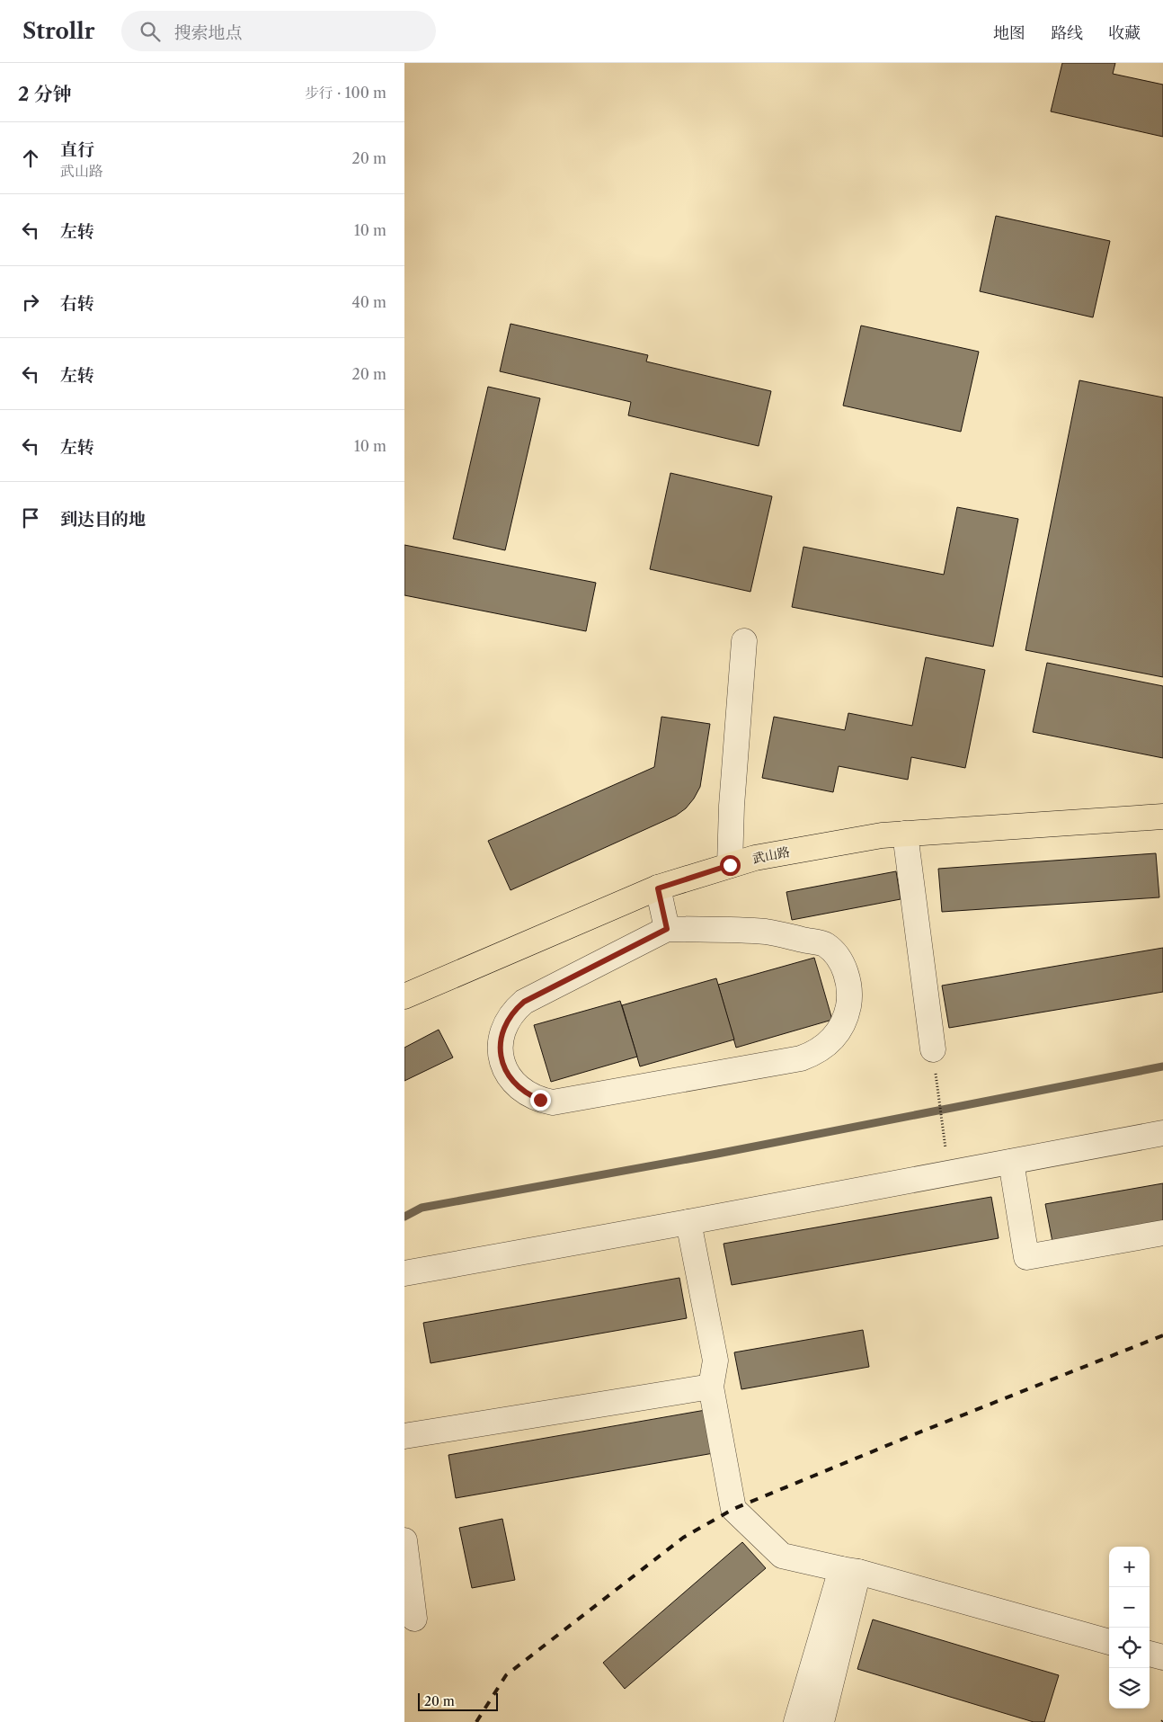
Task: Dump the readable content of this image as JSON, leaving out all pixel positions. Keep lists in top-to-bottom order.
{
  "streets": {
    "main road": ["武山路"]
  },
  "scale_bar": "20 m",
  "page": {
    "header": "Strollr",
    "search": "搜索地点",
    "nav": ["地图", "路线", "收藏"],
    "heading": ["2 分钟", "步行 · 100 m"],
    "list": [
      ["直行", "武山路", "20 m"],
      ["左转", "10 m"],
      ["右转", "40 m"],
      ["左转", "20 m"],
      ["左转", "10 m"],
      "到达目的地"
    ],
    "map_buttons": ["+", "−"],
    "scale": "20 m"
  }
}
